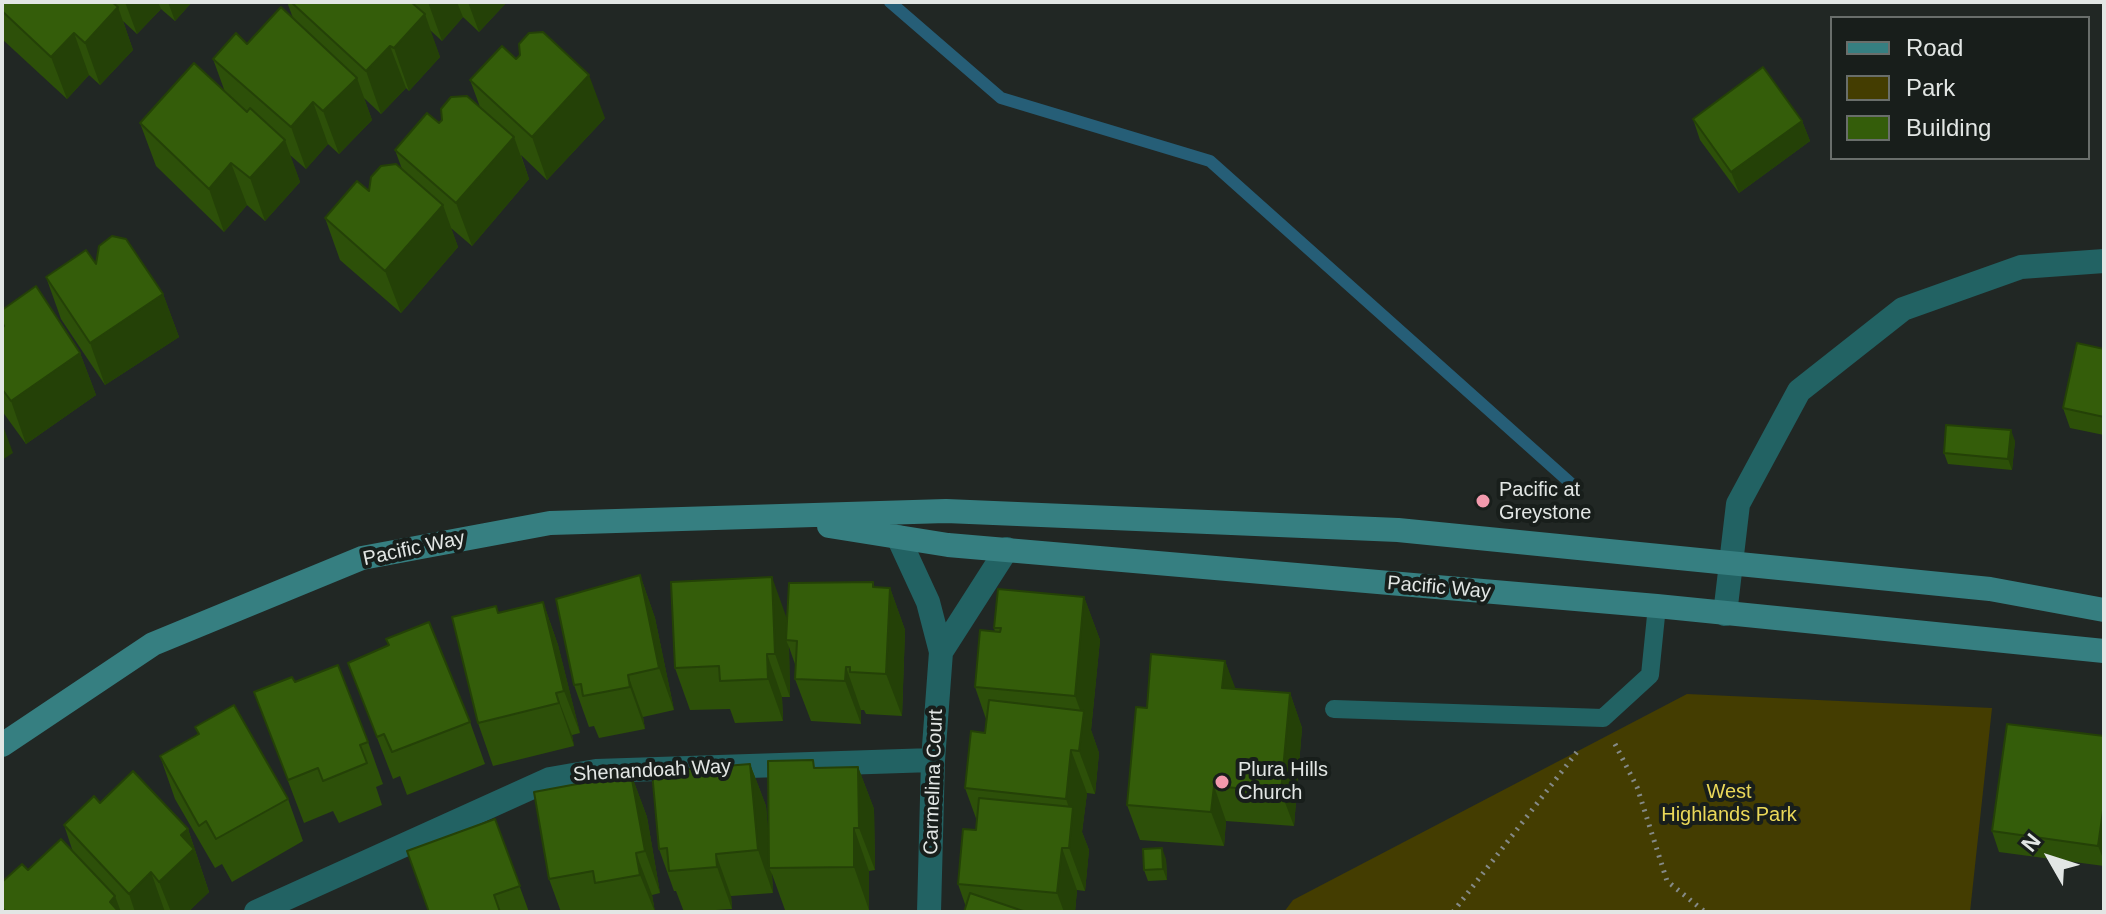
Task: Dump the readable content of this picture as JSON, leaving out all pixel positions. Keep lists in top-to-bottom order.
{
  "streets": {
    "main road": ["Pacific Way"],
    "street": ["Shenandoah Way", "Carmelina Court"]
  },
  "crossings": [
    ["Pacific Way", "Carmelina Court"],
    ["Shenandoah Way", "Carmelina Court"]
  ],
  "parks": ["West Highlands Park"],
  "places": ["Pacific at Greystone", "Plura Hills Church"],
  "legend": ["Road", "Park", "Building"],
  "north": "top left"
}
